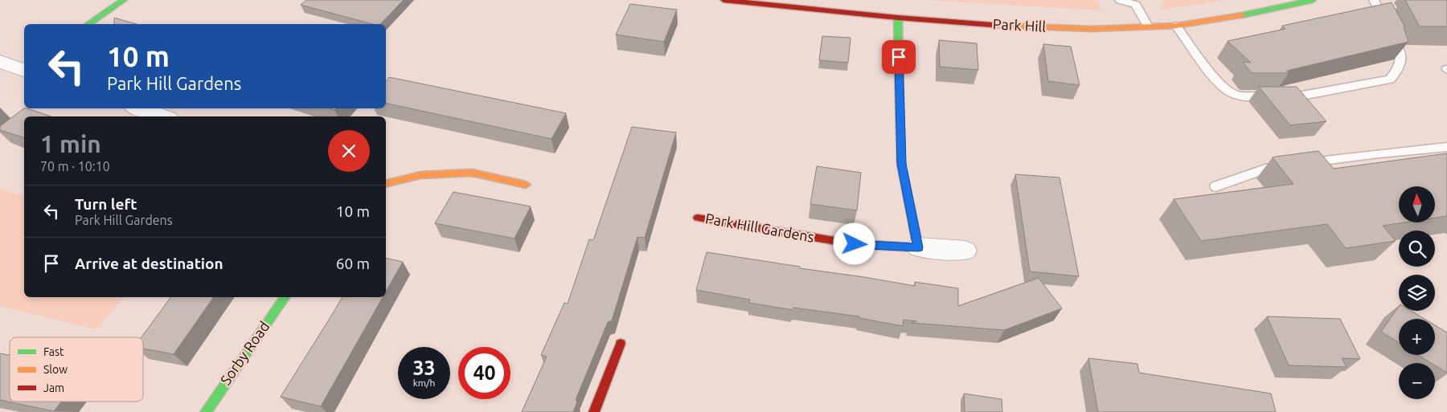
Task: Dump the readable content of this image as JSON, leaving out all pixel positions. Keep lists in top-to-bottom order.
{
  "streets": {
    "street": ["Park Hill", "Park Hill Gardens", "Sorby Road"]
  },
  "legend": ["Fast", "Slow", "Jam"],
  "north": "top",
  "page": {
    "turn": ["10 m", "Park Hill Gardens"],
    "heading": ["1 min", "70 m · 10:10"],
    "list": [
      {
        "name": "Turn left",
        "note": "Park Hill Gardens",
        "value": "10 m"
      },
      {
        "name": "Arrive at destination",
        "value": "60 m"
      }
    ],
    "map_buttons": ["+", "−"],
    "speed": "33 km/h",
    "limit": "40"
  }
}
